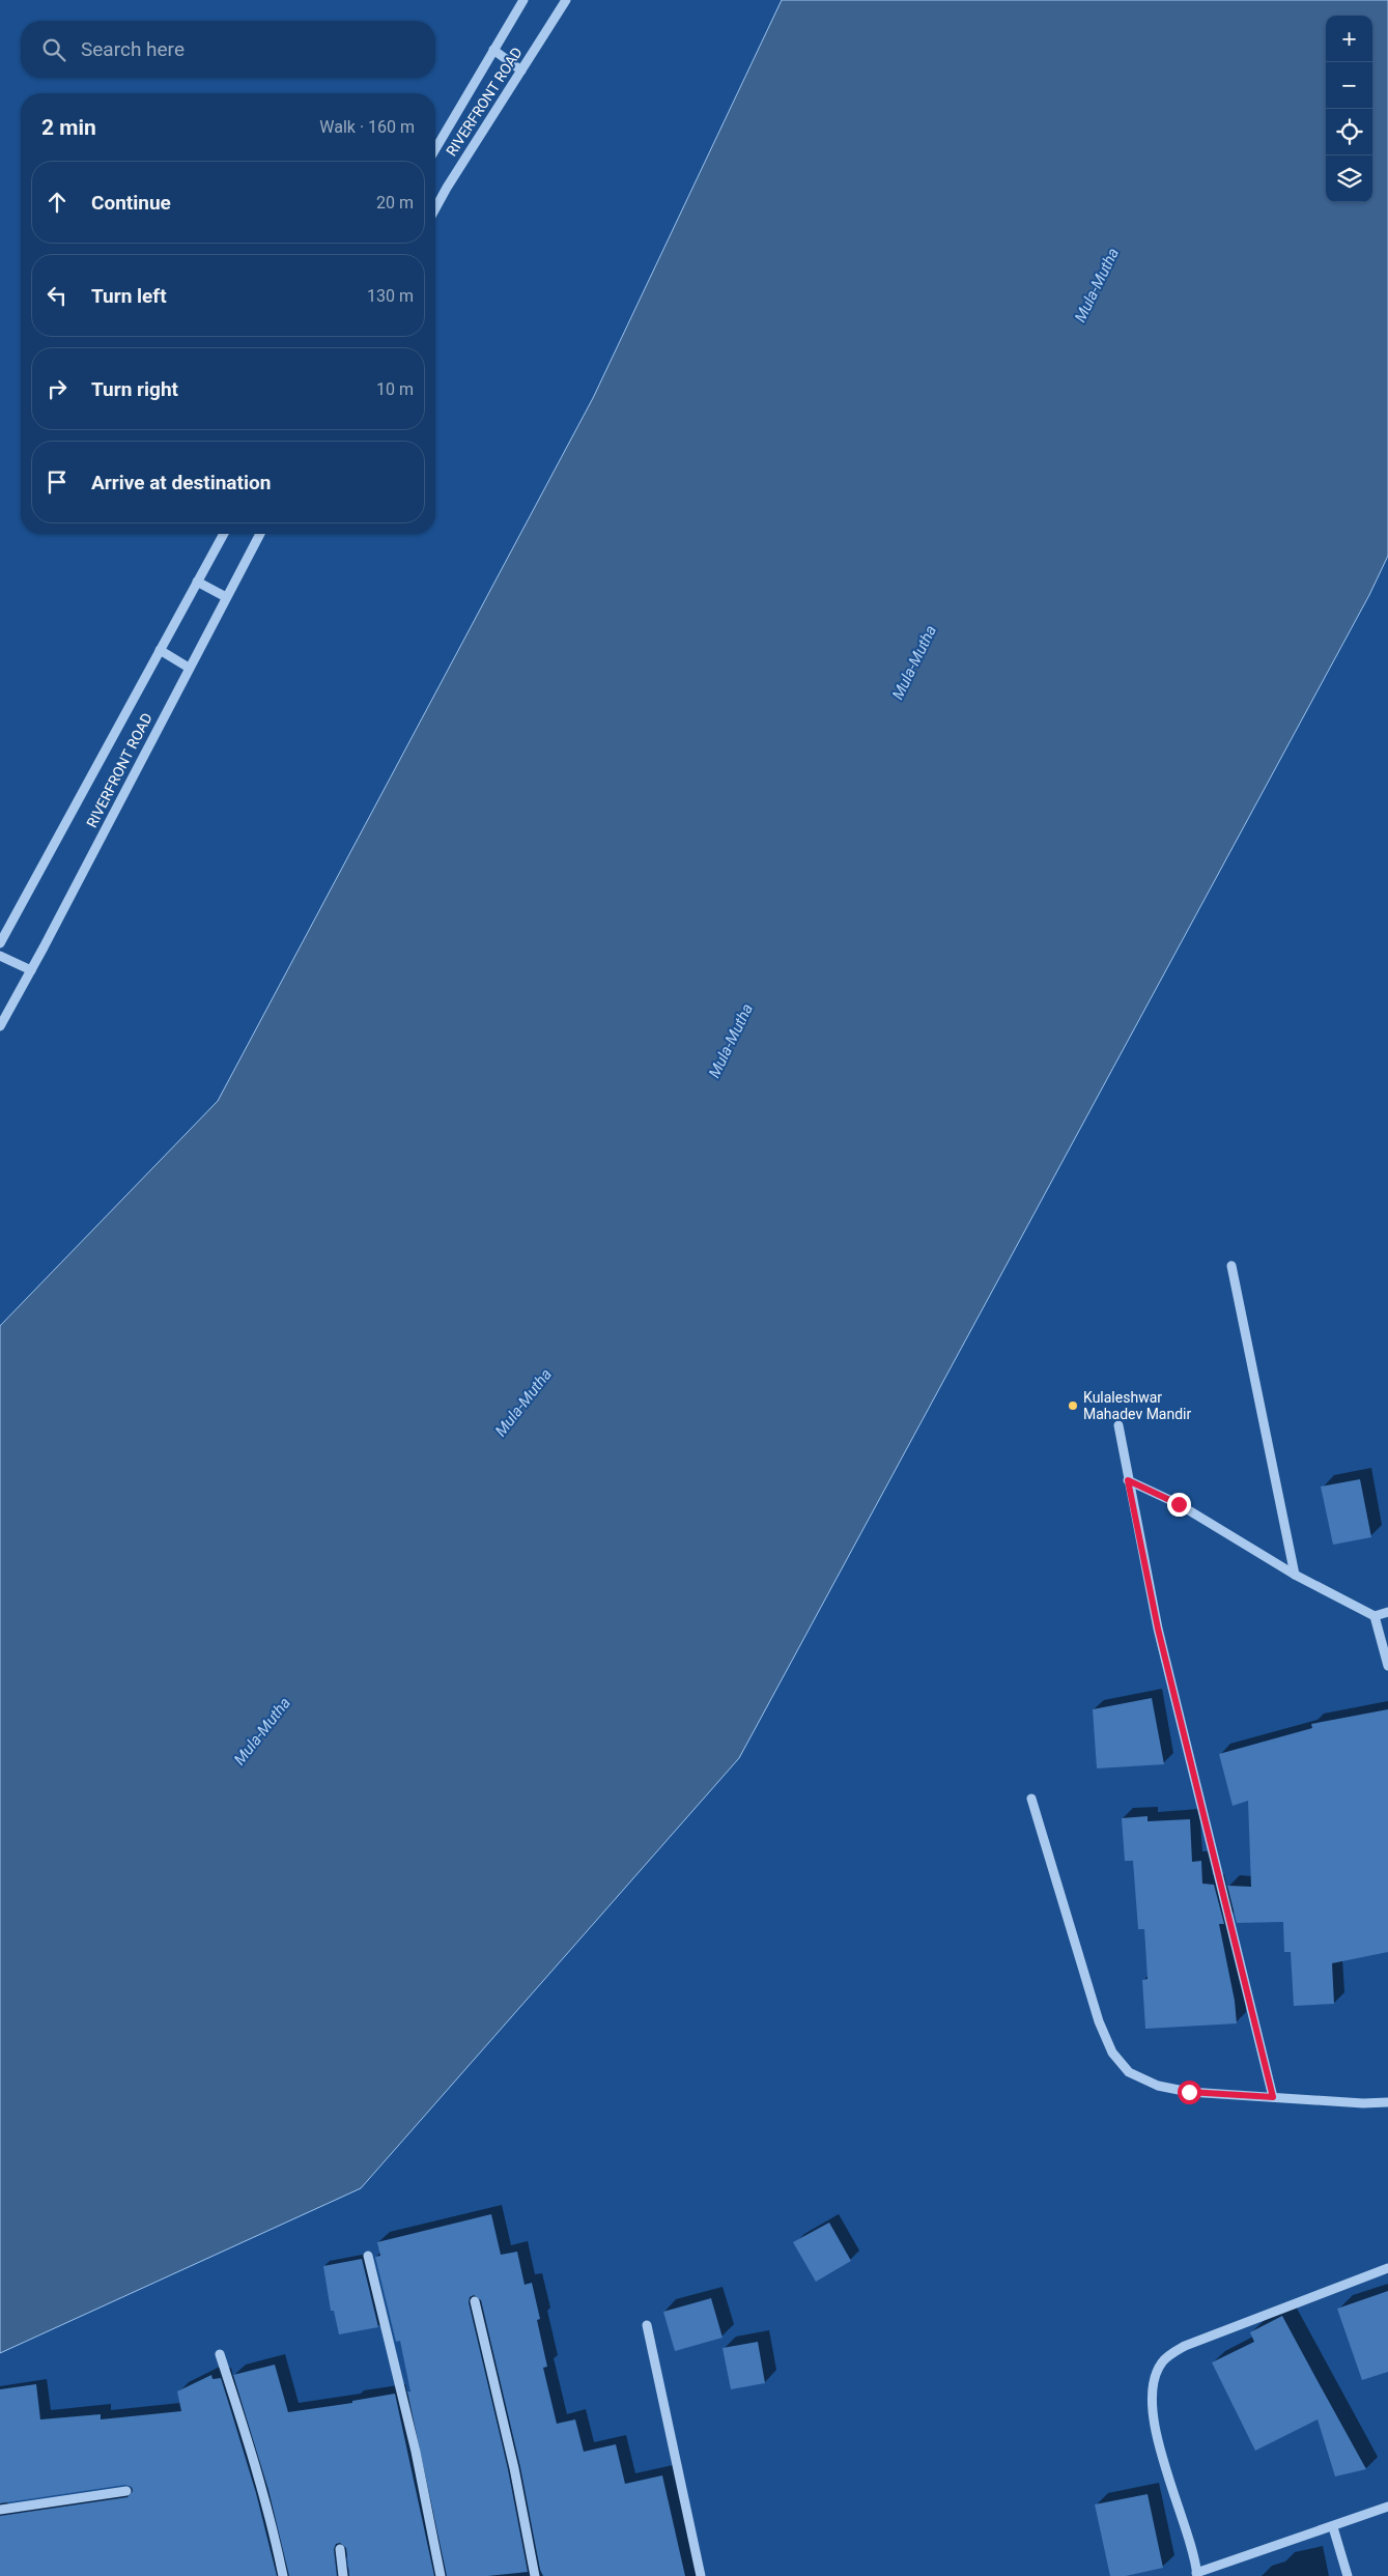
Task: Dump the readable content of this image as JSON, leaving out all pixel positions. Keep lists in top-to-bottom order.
{
  "streets": {
    "street": ["RIVERFRONT ROAD"]
  },
  "water": ["Mula-Mutha"],
  "places": ["Kulaleshwar Mahadev Mandir"],
  "page": {
    "map_buttons": ["+", "−"],
    "search": "Search here",
    "heading": ["2 min", "Walk · 160 m"],
    "list": [
      ["Continue", "20 m"],
      ["Turn left", "130 m"],
      ["Turn right", "10 m"],
      "Arrive at destination"
    ]
  }
}
